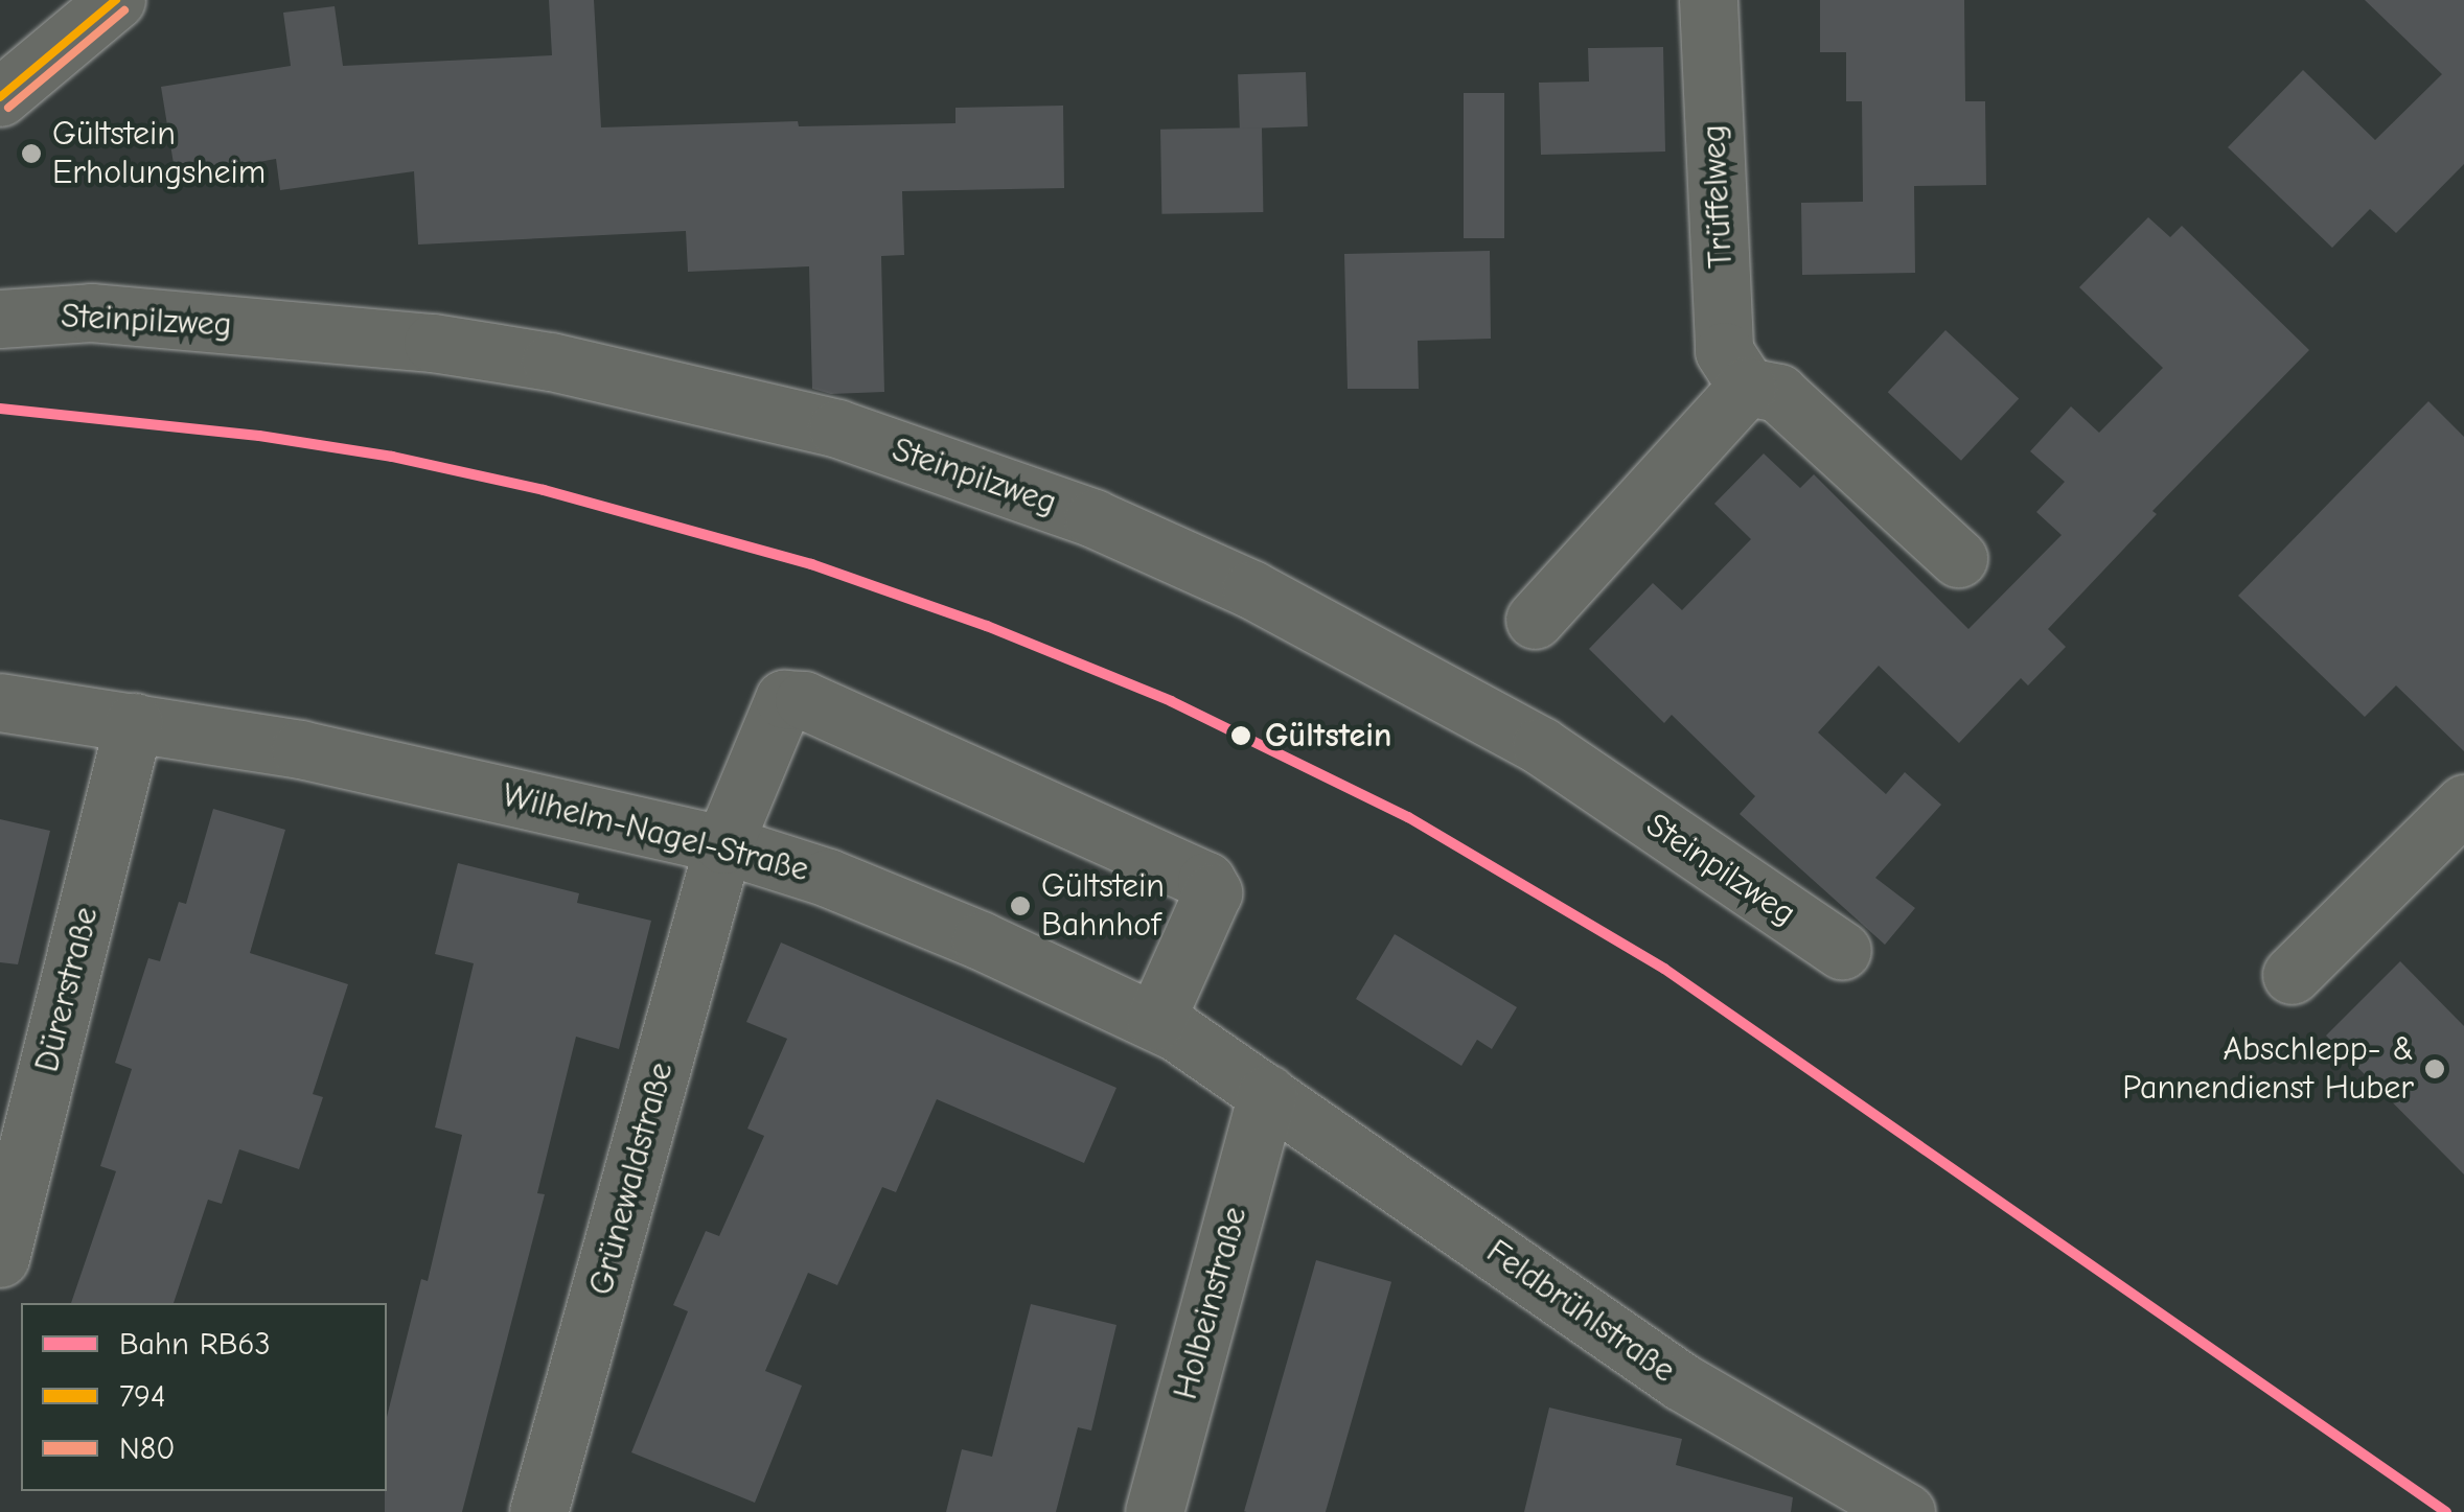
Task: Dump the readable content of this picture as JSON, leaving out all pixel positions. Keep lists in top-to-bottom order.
{
  "streets": {
    "street": [
      "Trüffelweg",
      "Steinpilzweg",
      "Wilhelm-Nagel-Straße",
      "Dürerstraße",
      "Grünewaldstraße",
      "Holbeinstraße",
      "Feldbrühlstraße"
    ]
  },
  "crossings": [
    ["Wilhelm-Nagel-Straße", "Dürerstraße"],
    ["Wilhelm-Nagel-Straße", "Grünewaldstraße"],
    ["Wilhelm-Nagel-Straße", "Holbeinstraße"],
    ["Wilhelm-Nagel-Straße", "Feldbrühlstraße"],
    ["Holbeinstraße", "Feldbrühlstraße"]
  ],
  "places": [
    "Gültstein Erholungsheim",
    "Gültstein",
    "Gültstein Bahnhof",
    "Abschlepp- & Pannendienst Huber"
  ],
  "lines": ["transit line 794", "transit line N80", "rail line RB63"],
  "legend": ["Bahn RB63", "794", "N80"]
}
